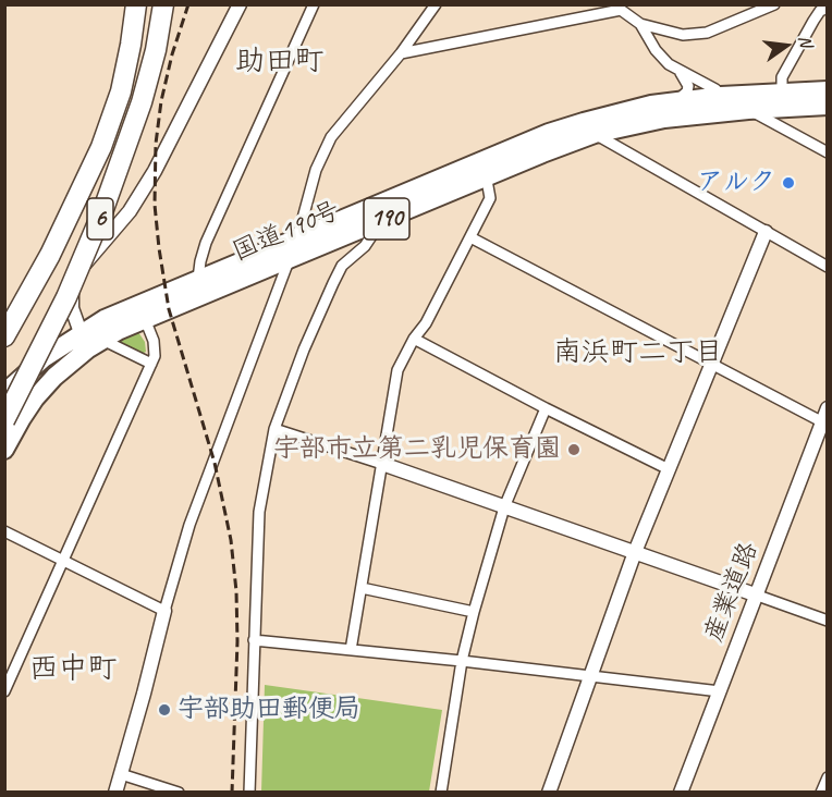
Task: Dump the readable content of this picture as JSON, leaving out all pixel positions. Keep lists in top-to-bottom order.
{
  "streets": {
    "highway": ["6", "190", "国道190号"],
    "street": ["産業道路"]
  },
  "districts": ["助田町", "南浜町二丁目", "西中町"],
  "places": ["アルク", "宇部市立第二乳児保育園", "宇部助田郵便局"],
  "north": "right"
}
